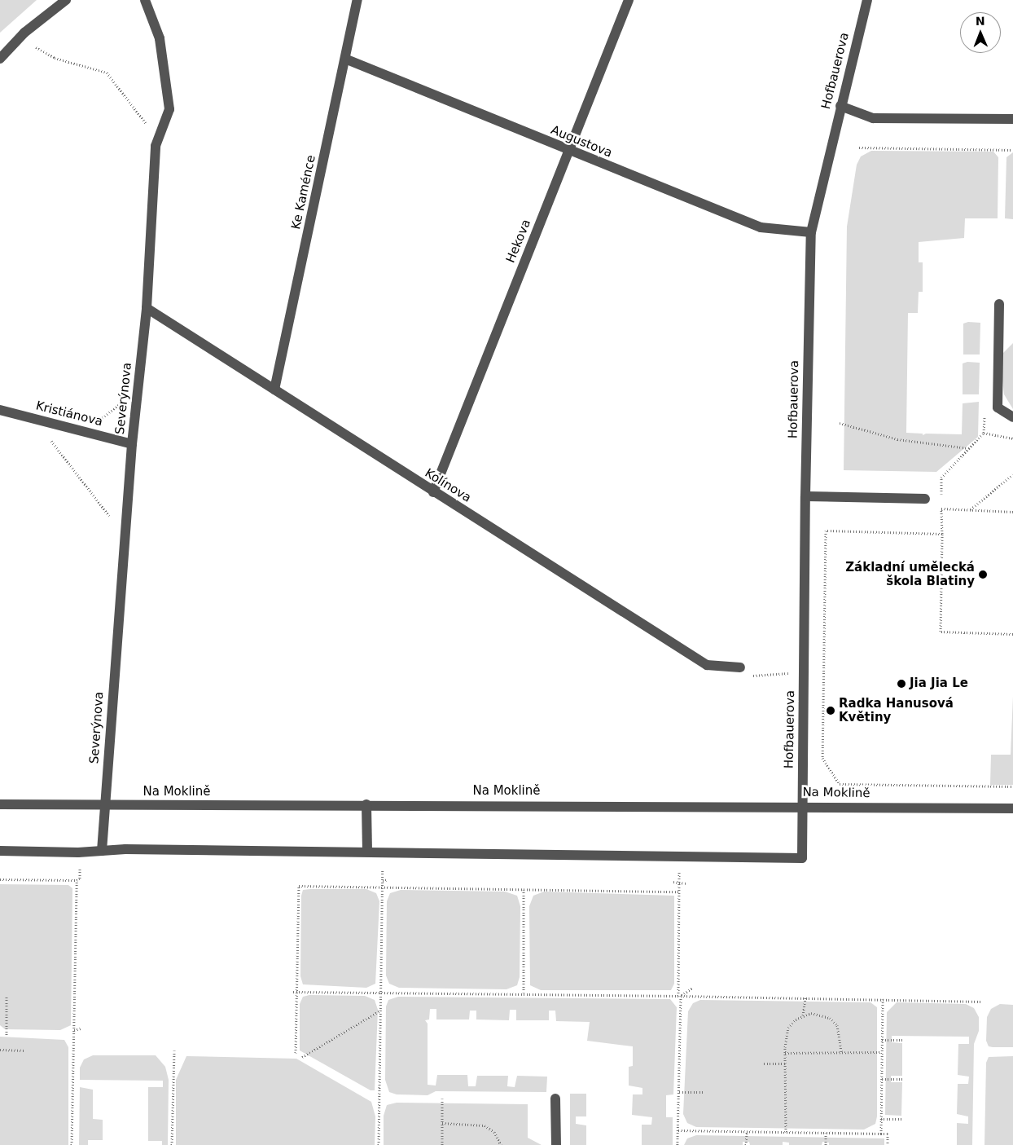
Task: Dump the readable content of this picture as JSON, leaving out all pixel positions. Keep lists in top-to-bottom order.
{
  "streets": {
    "street": [
      "Hofbauerova",
      "Augustova",
      "Ke Kaménce",
      "Hekova",
      "Severýnova",
      "Kristiánova",
      "Kolínova",
      "Na Moklině"
    ]
  },
  "crossings": [
    ["Hofbauerova", "Augustova"],
    ["Hofbauerova", "Na Moklině"],
    ["Augustova", "Ke Kaménce"],
    ["Augustova", "Hekova"],
    ["Ke Kaménce", "Kolínova"],
    ["Hekova", "Kolínova"],
    ["Severýnova", "Kristiánova"],
    ["Severýnova", "Kolínova"],
    ["Severýnova", "Na Moklině"]
  ],
  "places": ["Základní umělecká škola Blatiny", "Jia Jia Le", "Radka Hanusová Květiny"],
  "north": "top"
}
